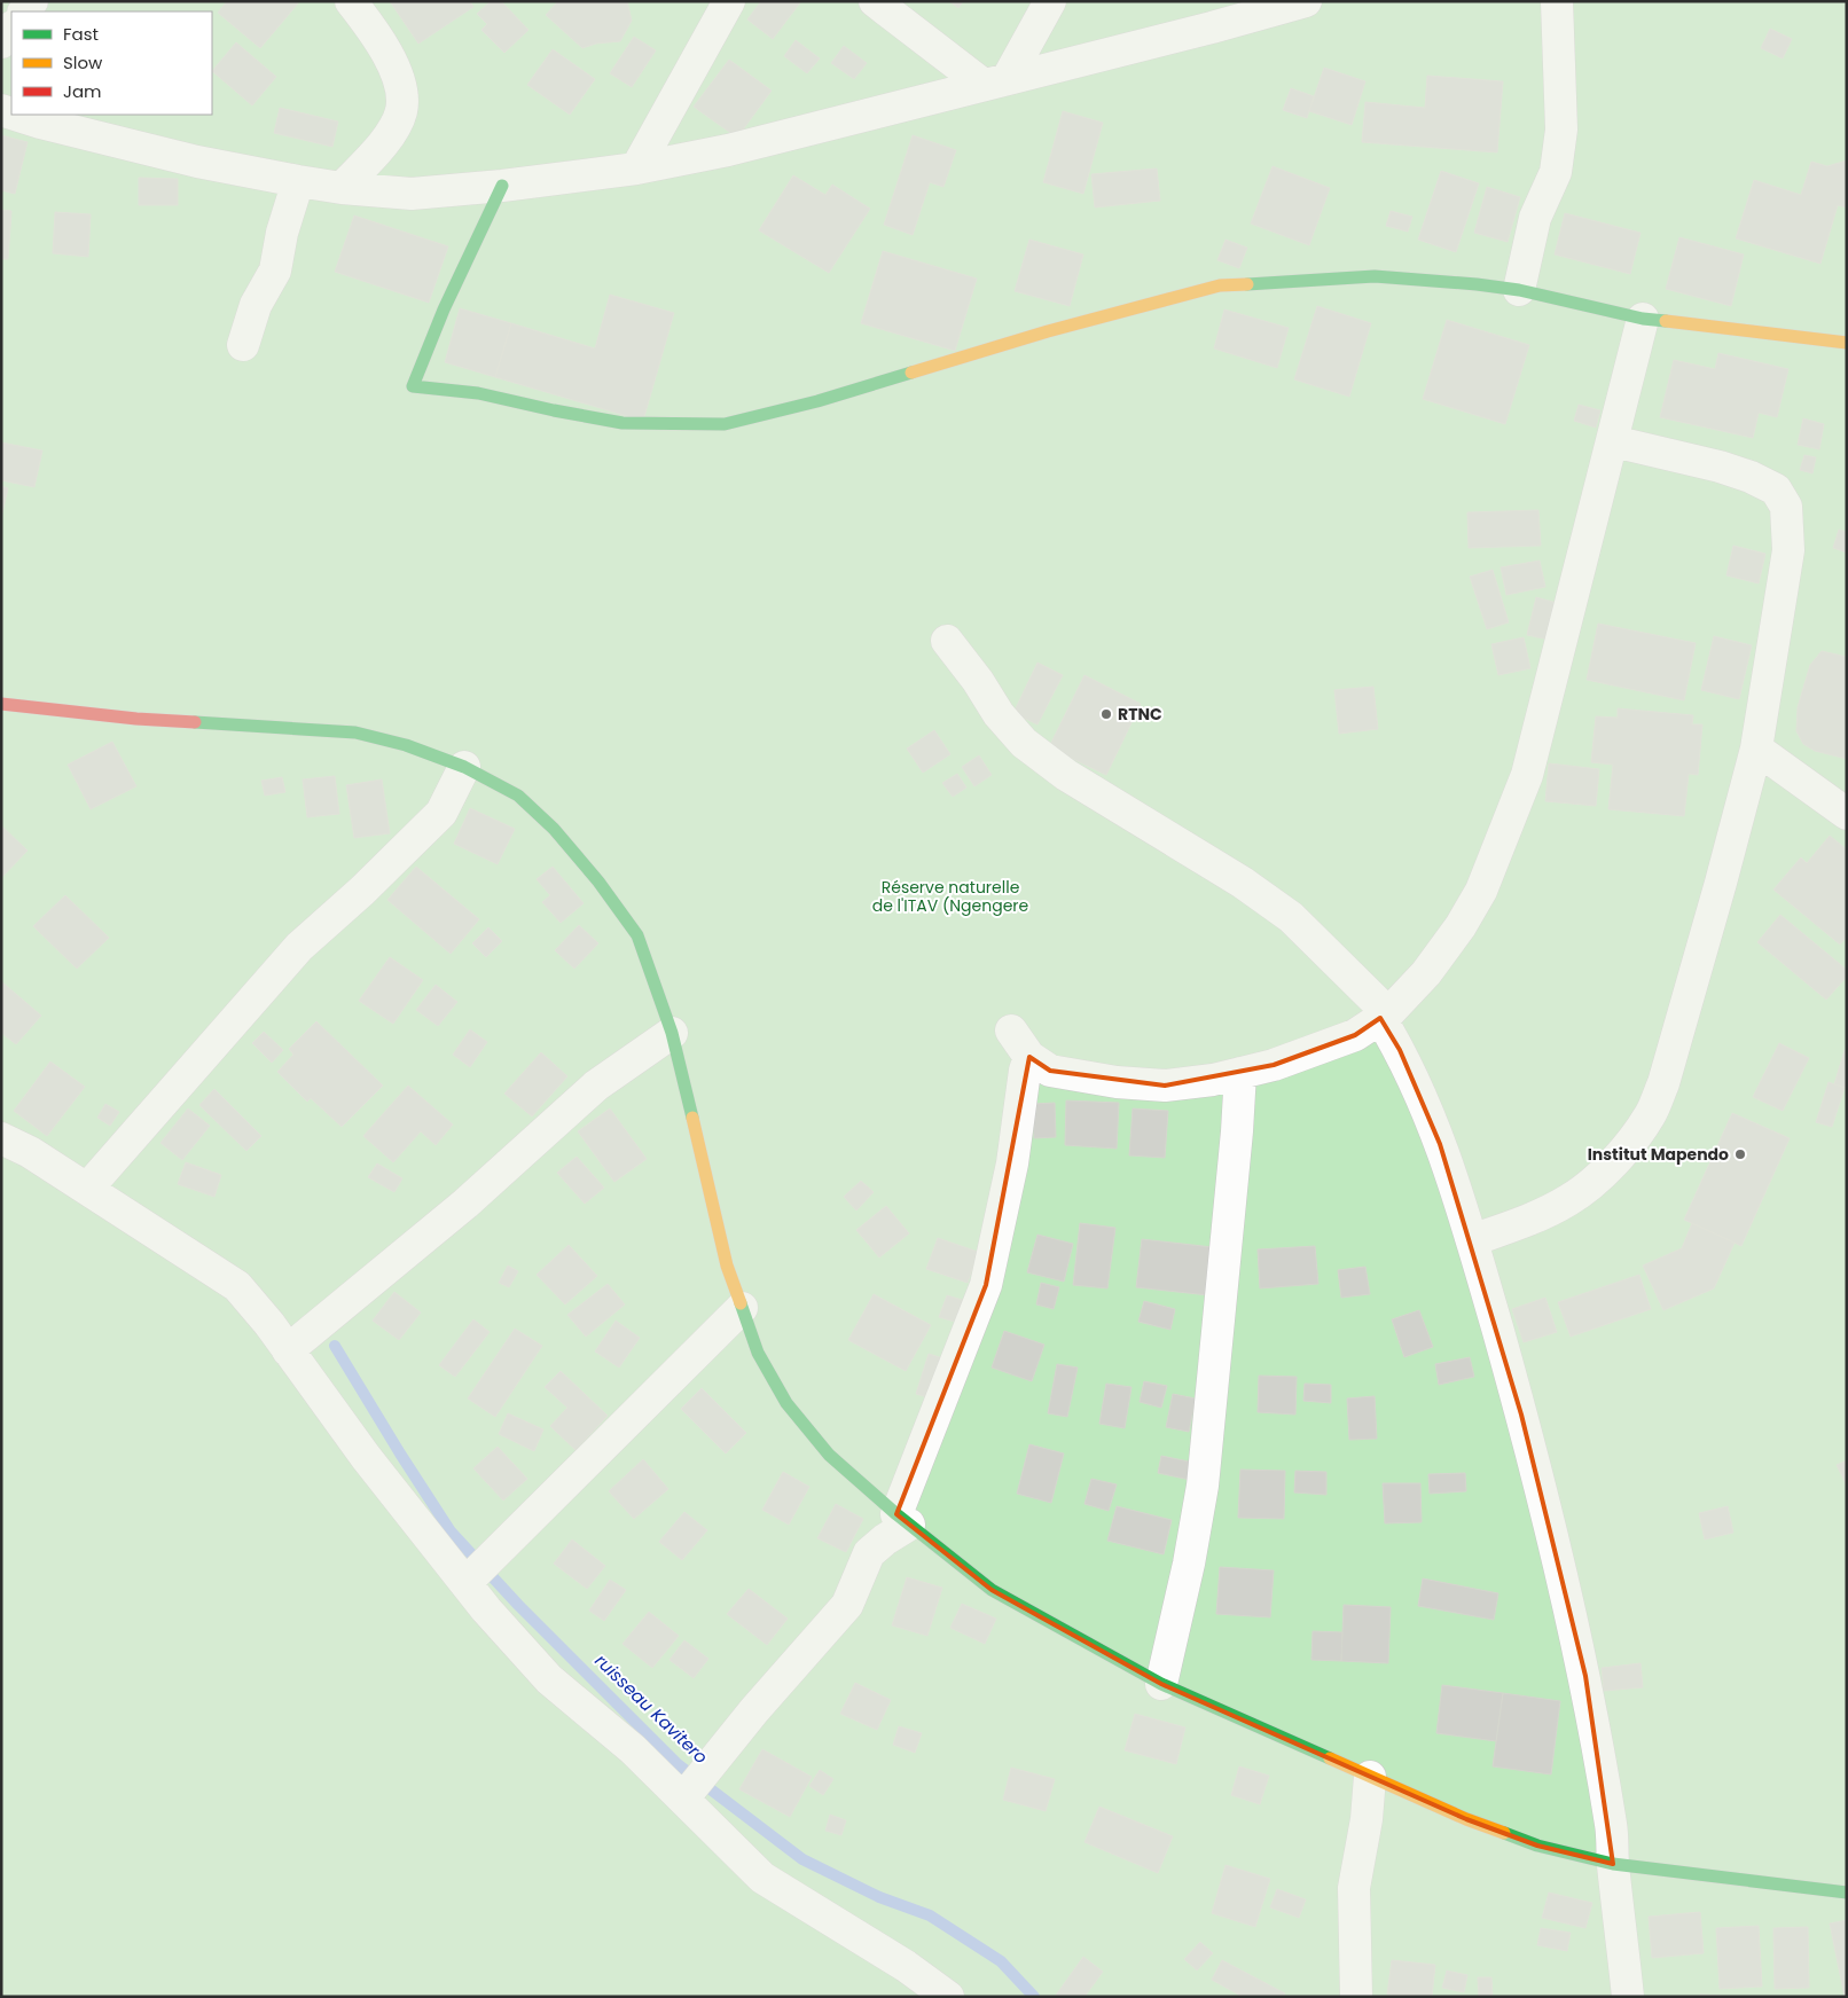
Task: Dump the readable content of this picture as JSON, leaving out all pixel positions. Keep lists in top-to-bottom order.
{
  "water": ["ruisseau Kavitero"],
  "parks": ["Réserve naturelle de l'ITAV (Ngengere"],
  "places": ["RTNC", "Institut Mapendo"],
  "legend": ["Fast", "Slow", "Jam"]
}
